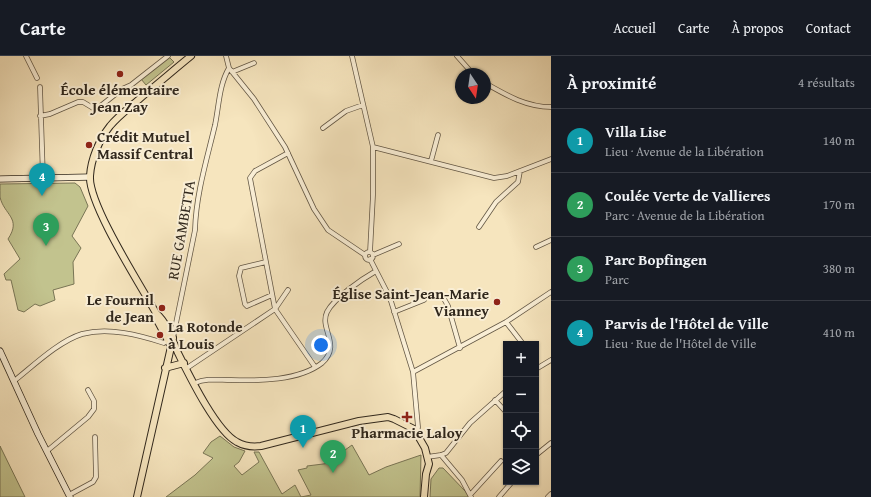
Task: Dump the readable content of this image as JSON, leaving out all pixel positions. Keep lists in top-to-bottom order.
{
  "streets": {
    "street": ["RUE GAMBETTA"]
  },
  "places": {
    "other": [
      "École élémentaire Jean Zay",
      "Crédit Mutuel Massif Central",
      "Église Saint-Jean-Marie Vianney",
      "Le Fournil de Jean",
      "La Rotonde à Louis"
    ],
    "health": ["Pharmacie Laloy"]
  },
  "north": "bottom",
  "page": {
    "header": "Carte",
    "nav": [
      "Accueil",
      "Carte",
      "À propos",
      "Contact"
    ],
    "heading": ["À proximité", "4 résultats"],
    "list": [
      {
        "mark": "1",
        "name": "Villa Lise",
        "note": "Lieu · Avenue de la Libération",
        "value": "140 m"
      },
      {
        "mark": "2",
        "name": "Coulée Verte de Vallieres",
        "note": "Parc · Avenue de la Libération",
        "value": "170 m"
      },
      {
        "mark": "3",
        "name": "Parc Bopfingen",
        "note": "Parc",
        "value": "380 m"
      },
      {
        "mark": "4",
        "name": "Parvis de l'Hôtel de Ville",
        "note": "Lieu · Rue de l'Hôtel de Ville",
        "value": "410 m"
      }
    ],
    "pins": [
      "4",
      "3",
      "1",
      "2"
    ],
    "map_buttons": ["+", "−"]
  }
}
